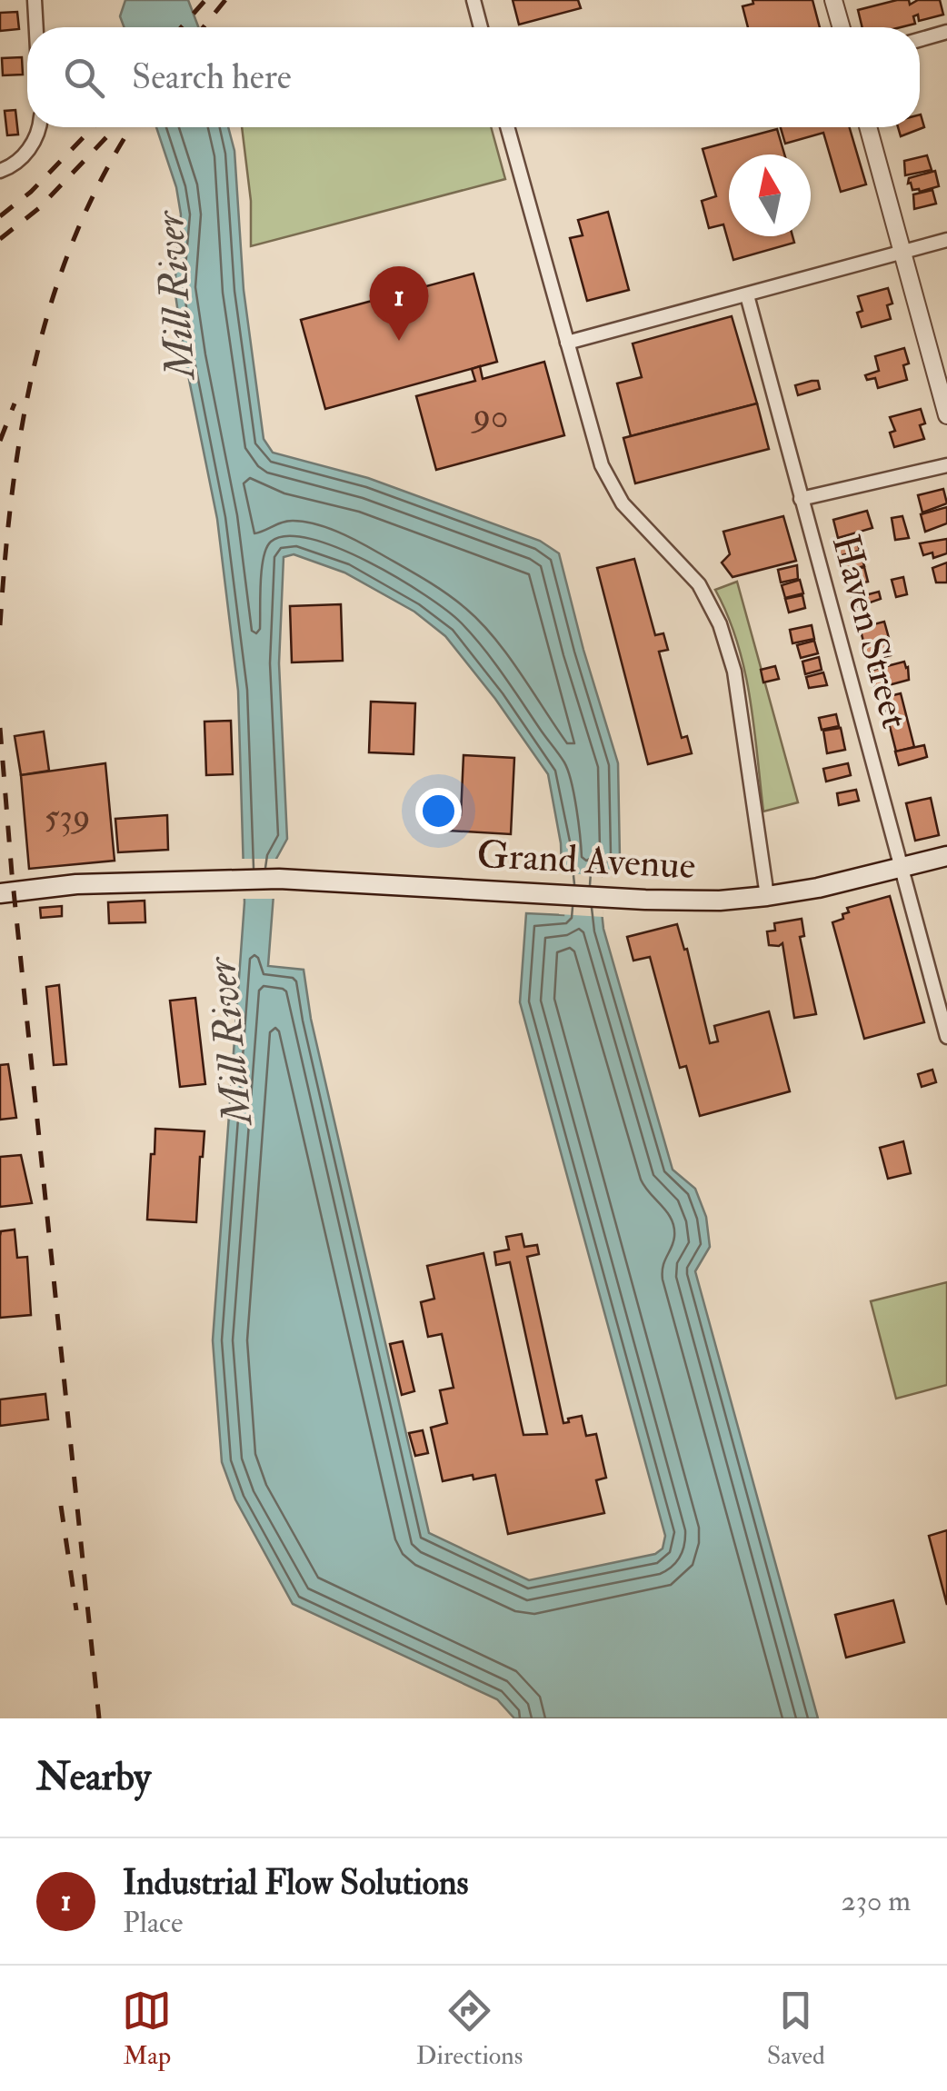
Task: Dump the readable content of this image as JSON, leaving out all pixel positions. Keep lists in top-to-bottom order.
{
  "streets": {
    "main road": ["Grand Avenue"],
    "street": ["Haven Street"]
  },
  "crossings": [
    ["Haven Street", "Grand Avenue"]
  ],
  "water": ["Mill River"],
  "house_numbers": ["90", "539"],
  "north": "top",
  "page": {
    "search": "Search here",
    "pins": "1",
    "heading": "Nearby",
    "list": [
      {
        "mark": "1",
        "name": "Industrial Flow Solutions",
        "note": "Place",
        "value": "230 m"
      }
    ],
    "nav": ["Map", "Directions", "Saved"]
  }
}
